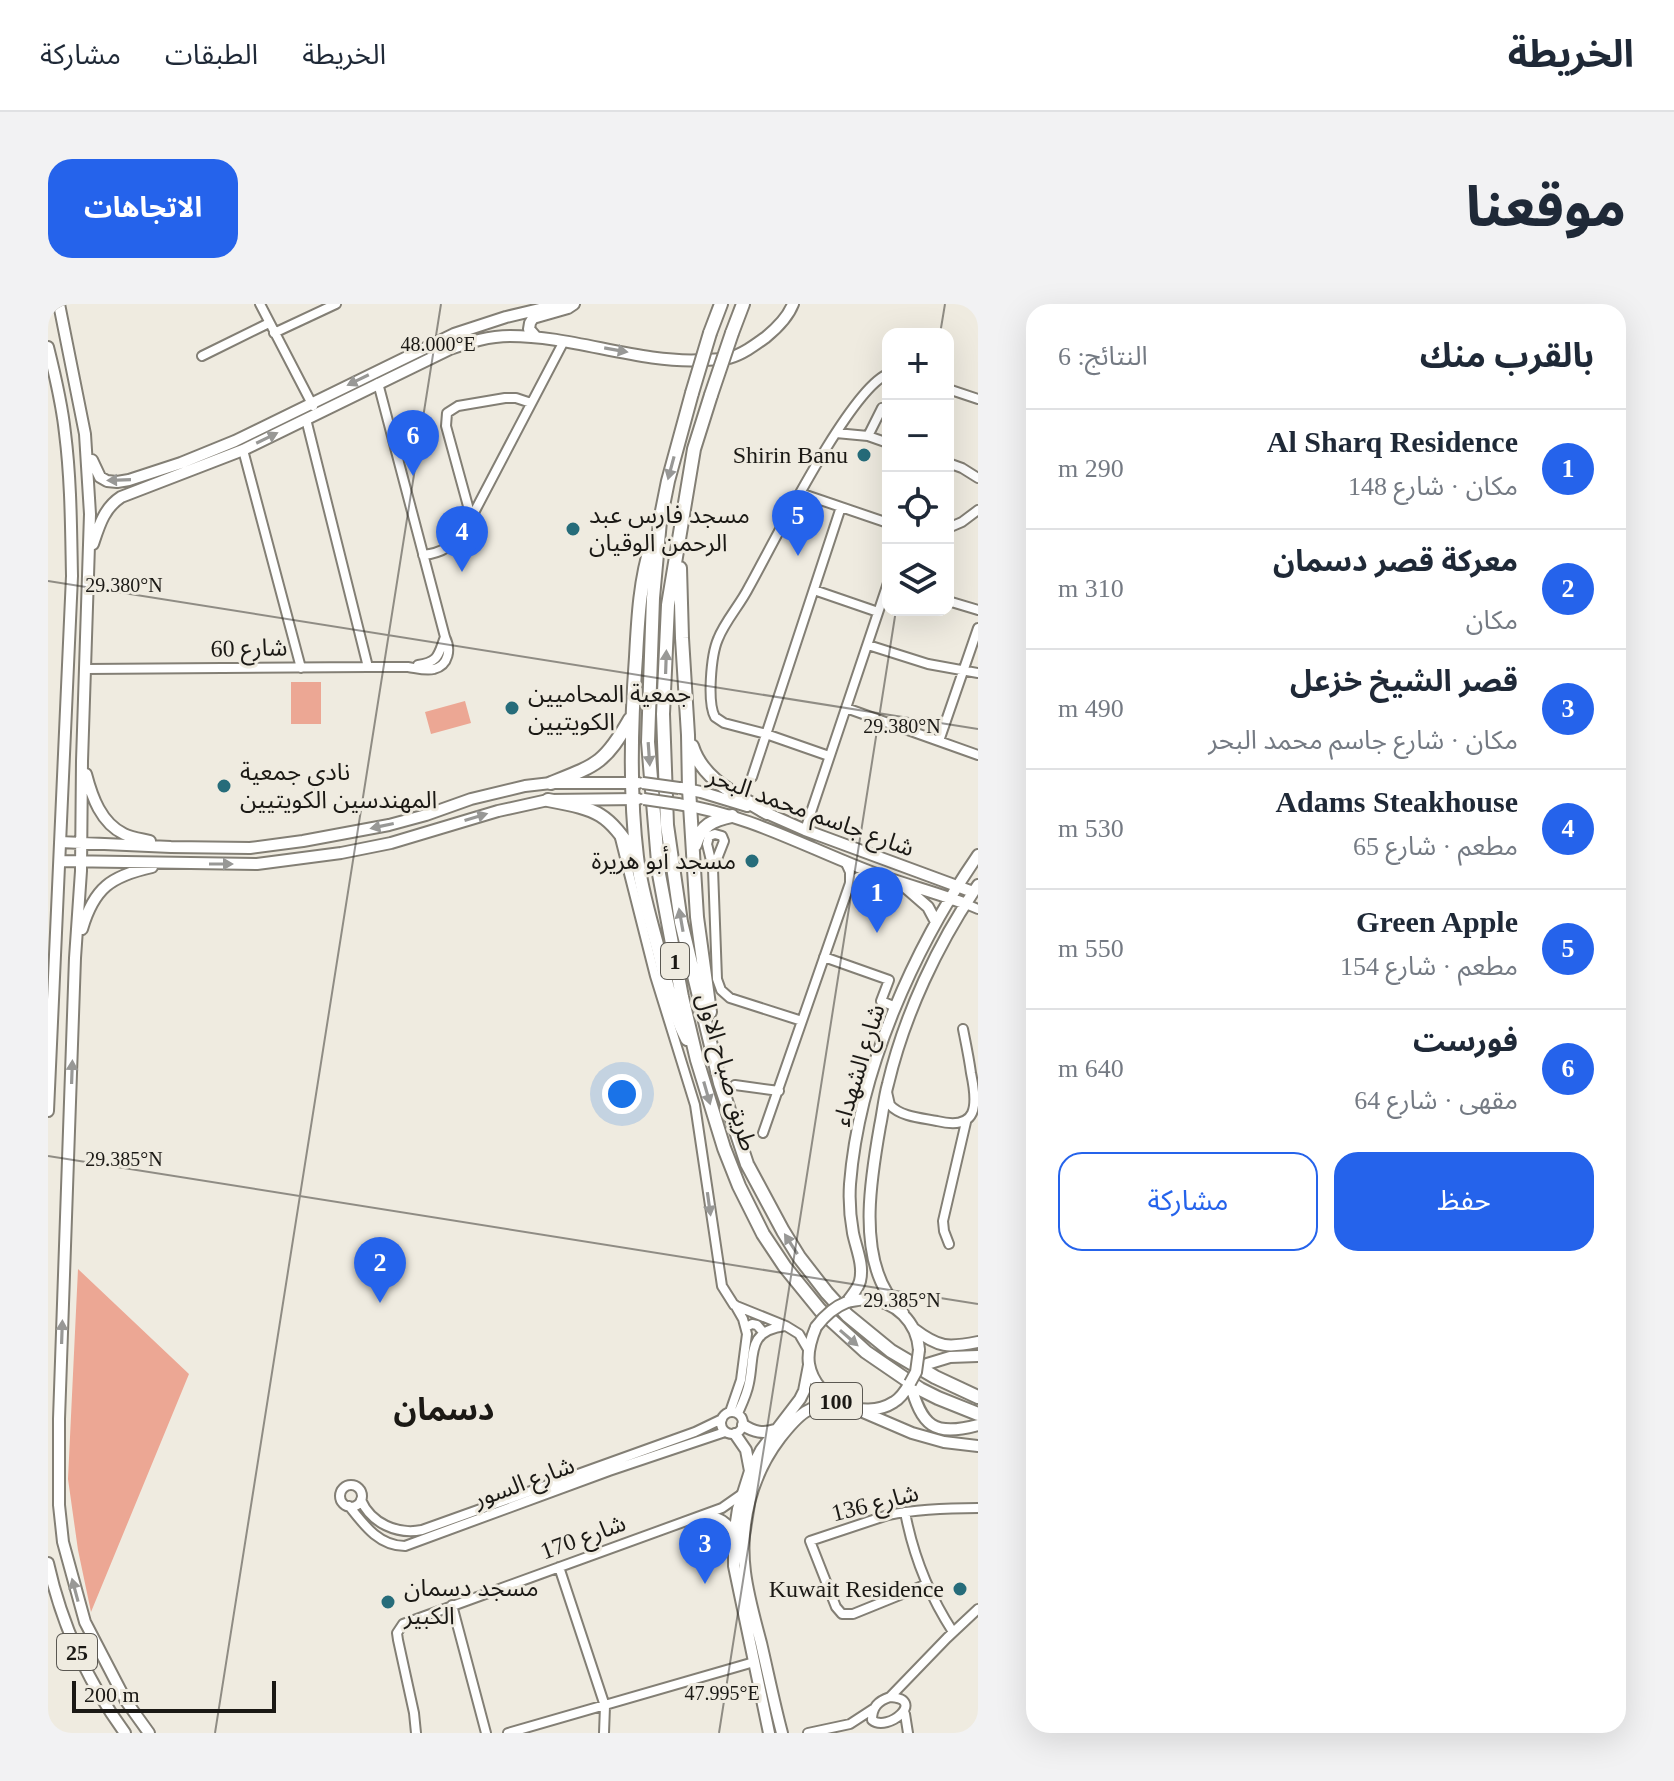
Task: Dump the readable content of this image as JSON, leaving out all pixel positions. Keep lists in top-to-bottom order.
{
  "streets": {
    "highway": ["1", "طريق صباح الاول"],
    "main road": [
      "شارع جاسم محمد البحر",
      "شارع الشهداء",
      "100",
      "25"
    ],
    "street": [
      "شارع 60",
      "شارع السور",
      "شارع 136",
      "شارع 170"
    ]
  },
  "crossings": [
    ["شارع 60", "25"],
    ["شارع جاسم محمد البحر", "شارع الشهداء"],
    ["شارع الشهداء", "100"],
    ["100", "شارع 170"]
  ],
  "districts": ["دسمان"],
  "places": [
    "Shirin Banu",
    "مسجد فارس عبد الرحمن الوقيان",
    "جمعية المحاميين الكويتيين",
    "نادي جمعية المهندسين الكويتيين",
    "مسجد أبو هريرة",
    "Kuwait Residence",
    "مسجد دسمان الكبير"
  ],
  "scale_bar": "200 m",
  "page": {
    "header": "الخريطة",
    "nav": ["الخريطة", "الطبقات", "مشاركة"],
    "title": "موقعنا",
    "buttons": [
      "الاتجاهات",
      ["حفظ", "مشاركة"]
    ],
    "heading": ["بالقرب منك", "النتائج: 6"],
    "map_buttons": ["+", "−"],
    "list": [
      {
        "mark": "1",
        "name": "Al Sharq Residence",
        "note": "مكان · شارع 148",
        "value": "290 m"
      },
      {
        "mark": "2",
        "name": "معركة قصر دسمان",
        "note": "مكان",
        "value": "310 m"
      },
      {
        "mark": "3",
        "name": "قصر الشيخ خزعل",
        "note": "مكان · شارع جاسم محمد البحر",
        "value": "490 m"
      },
      {
        "mark": "4",
        "name": "Adams Steakhouse",
        "note": "مطعم · شارع 65",
        "value": "530 m"
      },
      {
        "mark": "5",
        "name": "Green Apple",
        "note": "مطعم · شارع 154",
        "value": "550 m"
      },
      {
        "mark": "6",
        "name": "فورست",
        "note": "مقهى · شارع 64",
        "value": "640 m"
      }
    ],
    "pins": [
      "6",
      "5",
      "4",
      "1",
      "2",
      "3"
    ],
    "scale": "200 m"
  },
  "coordinates": [
    "48.000°E",
    "29.380°N",
    "29.385°N",
    "47.995°E"
  ]
}
